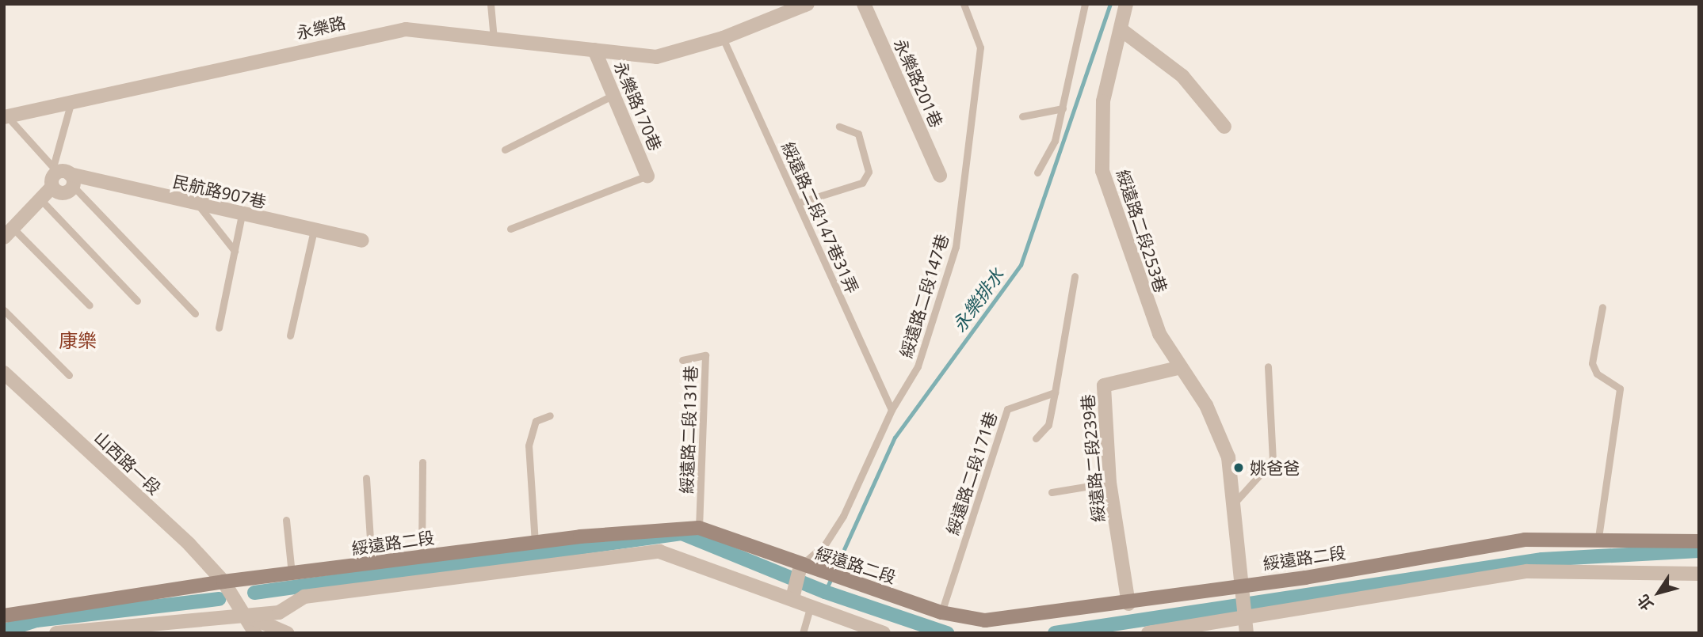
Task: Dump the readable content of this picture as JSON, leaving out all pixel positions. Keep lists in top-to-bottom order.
{
  "streets": {
    "street": [
      "永樂路",
      "永樂路201巷",
      "永樂路170巷",
      "民航路907巷",
      "綏遠路二段253巷",
      "綏遠路二段239巷",
      "山西路一段",
      "綏遠路二段"
    ],
    "lane": [
      "綏遠路二段147巷31弄",
      "綏遠路二段147巷",
      "綏遠路二段131巷",
      "綏遠路二段171巷"
    ]
  },
  "crossings": [
    ["永樂路", "永樂路170巷"],
    ["永樂路", "綏遠路二段147巷31弄"],
    ["綏遠路二段147巷31弄", "綏遠路二段147巷"],
    ["綏遠路二段253巷", "綏遠路二段239巷"],
    ["綏遠路二段253巷", "綏遠路二段"],
    ["綏遠路二段147巷", "綏遠路二段"],
    ["綏遠路二段131巷", "綏遠路二段"],
    ["綏遠路二段239巷", "綏遠路二段"],
    ["山西路一段", "綏遠路二段"],
    ["綏遠路二段171巷", "綏遠路二段"]
  ],
  "districts": ["康樂"],
  "water": ["永樂排水"],
  "places": ["姚爸爸"],
  "north": "bottom left"
}
